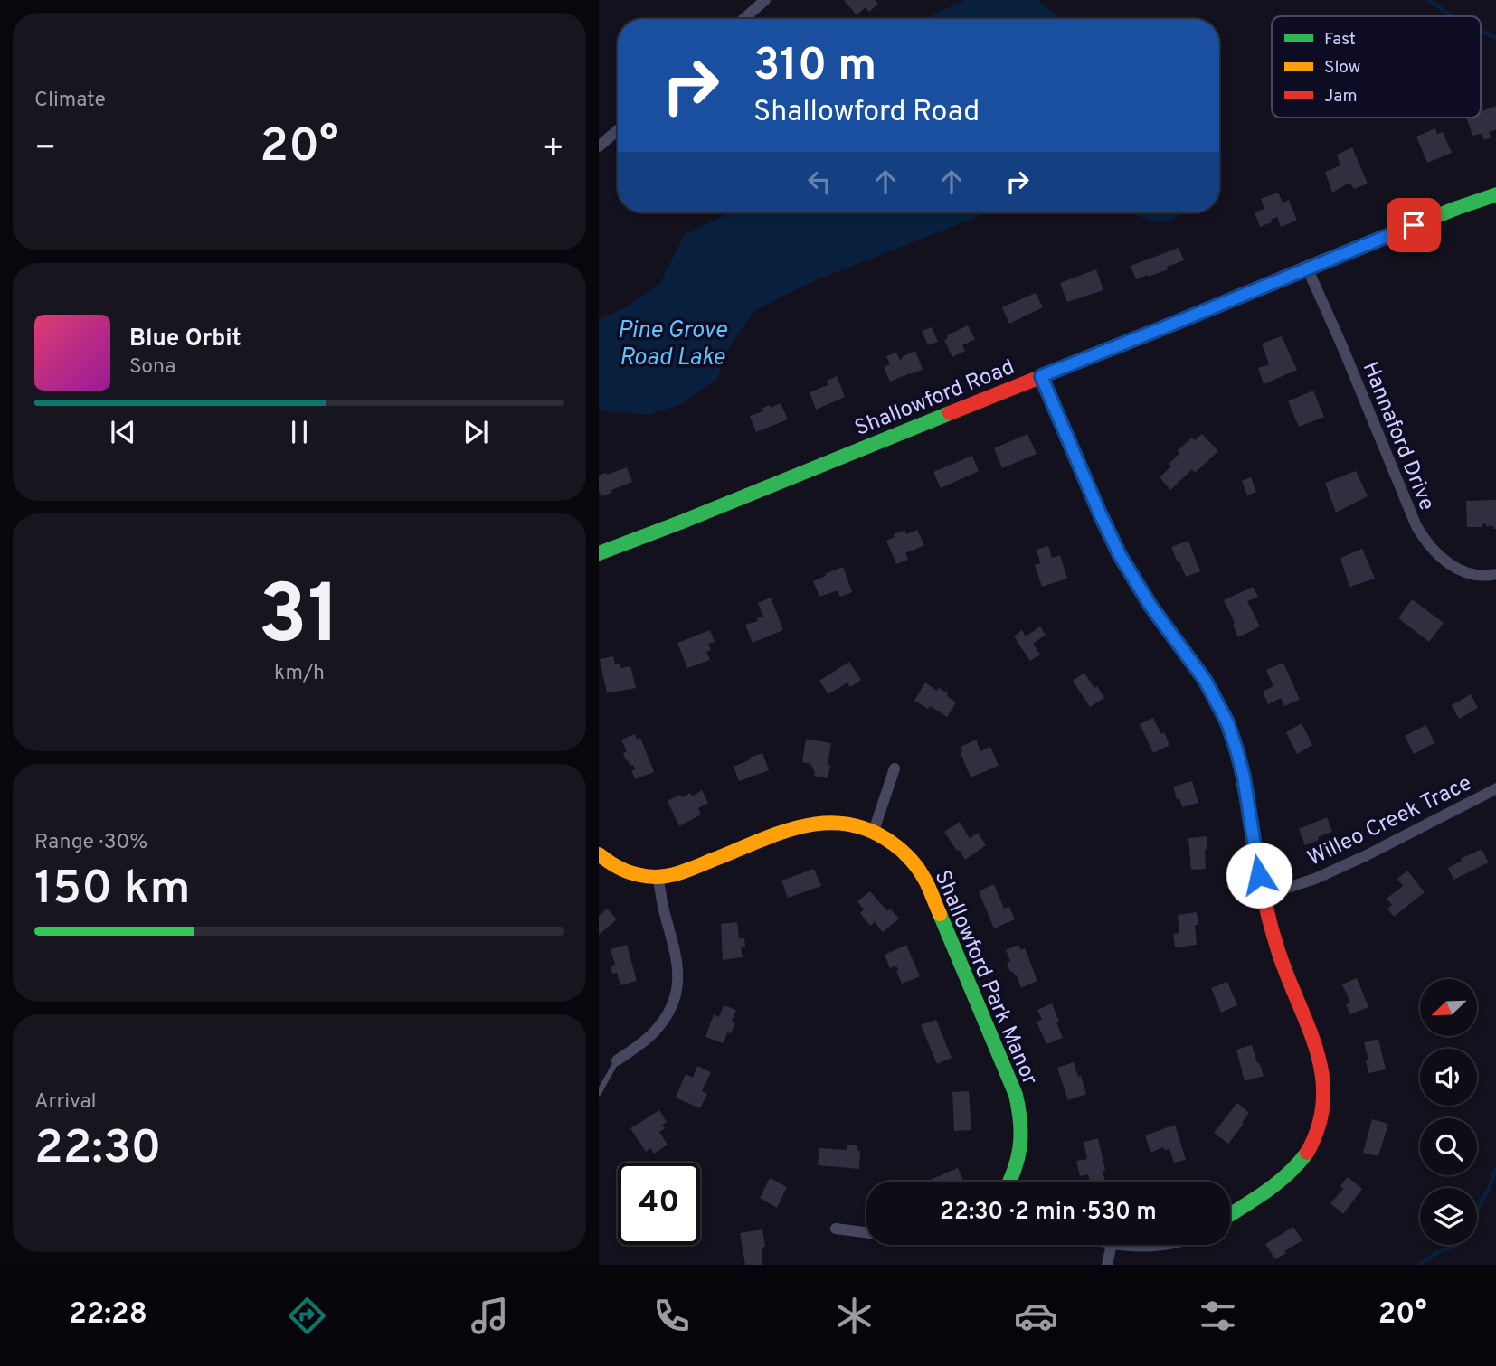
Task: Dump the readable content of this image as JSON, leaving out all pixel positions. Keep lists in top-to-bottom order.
{
  "streets": {
    "street": [
      "Shallowford Road",
      "Hannaford Drive",
      "Willeo Creek Trace",
      "Shallowford Park Manor"
    ]
  },
  "crossings": [
    ["Shallowford Road", "Hannaford Drive"]
  ],
  "water": ["Pine Grove Road Lake"],
  "legend": ["Fast", "Slow", "Jam"],
  "north": "bottom left",
  "page": {
    "tile": [
      "Climate",
      ["31", "km/h"],
      ["Range · 30%", "150 km"],
      ["Arrival", "22:30"]
    ],
    "turn": ["310 m", "Shallowford Road"],
    "heat": ["−", "20°", "+"],
    "song": ["Blue Orbit", "Sona"],
    "limit": "40",
    "trip": "22:30 · 2 min · 530 m",
    "tabs": ["22:28", "20°"]
  }
}
